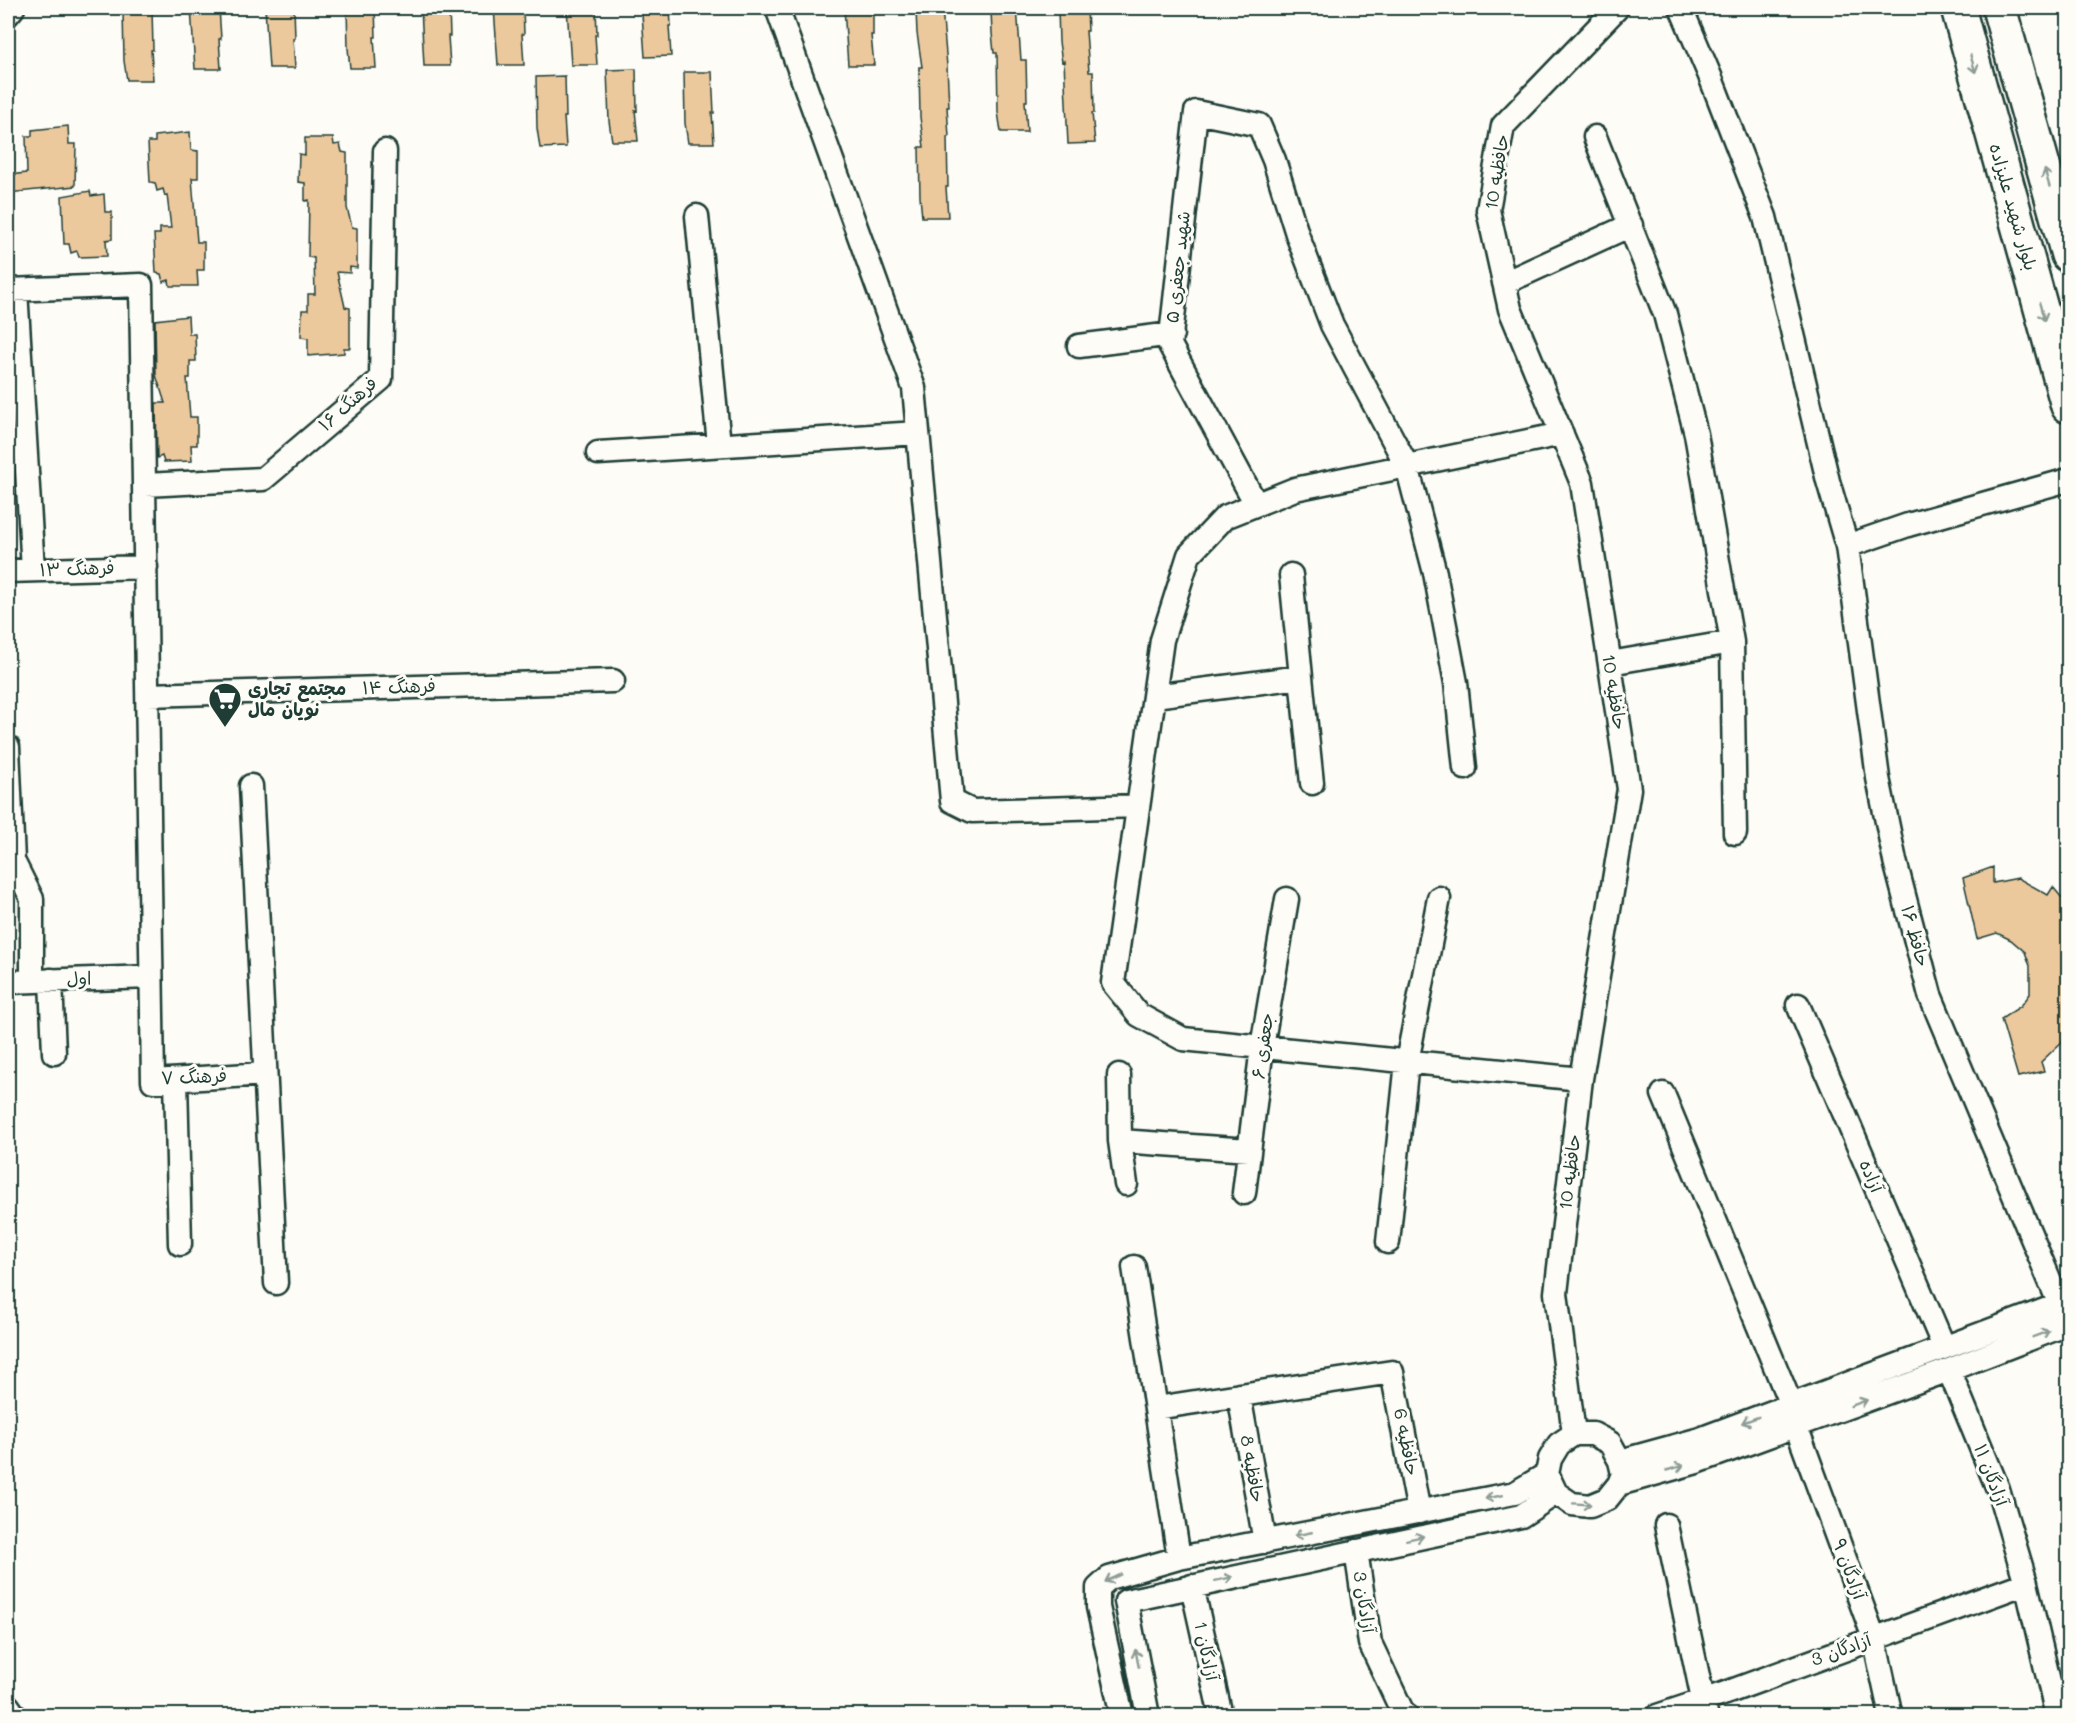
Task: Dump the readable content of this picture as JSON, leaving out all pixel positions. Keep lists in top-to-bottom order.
{
  "streets": {
    "main road": ["بلوار شهید علیزاده"],
    "street": [
      "حافظیه 10",
      "شهید جعفری ۵",
      "فرهنگ ۱۶",
      "فرهنگ ۱۳",
      "فرهنگ ۱۴",
      "حافظ ۱۶",
      "اول",
      "جعفری ۶",
      "فرهنگ ۷",
      "آزاده",
      "حافظیه 6",
      "حافظیه 8",
      "آزادگان ۱۱",
      "آزادگان ۹",
      "آزادگان 3",
      "آزادگان 1"
    ]
  },
  "crossings": [
    ["اول", "فرهنگ ۷"],
    ["حافظیه 6", "حافظیه 8"],
    ["آزادگان ۱۱", "آزادگان 3"],
    ["آزادگان ۹", "آزادگان 3"]
  ],
  "places": {
    "supermarket": ["مجتمع تجاری نویان مال"]
  }
}
